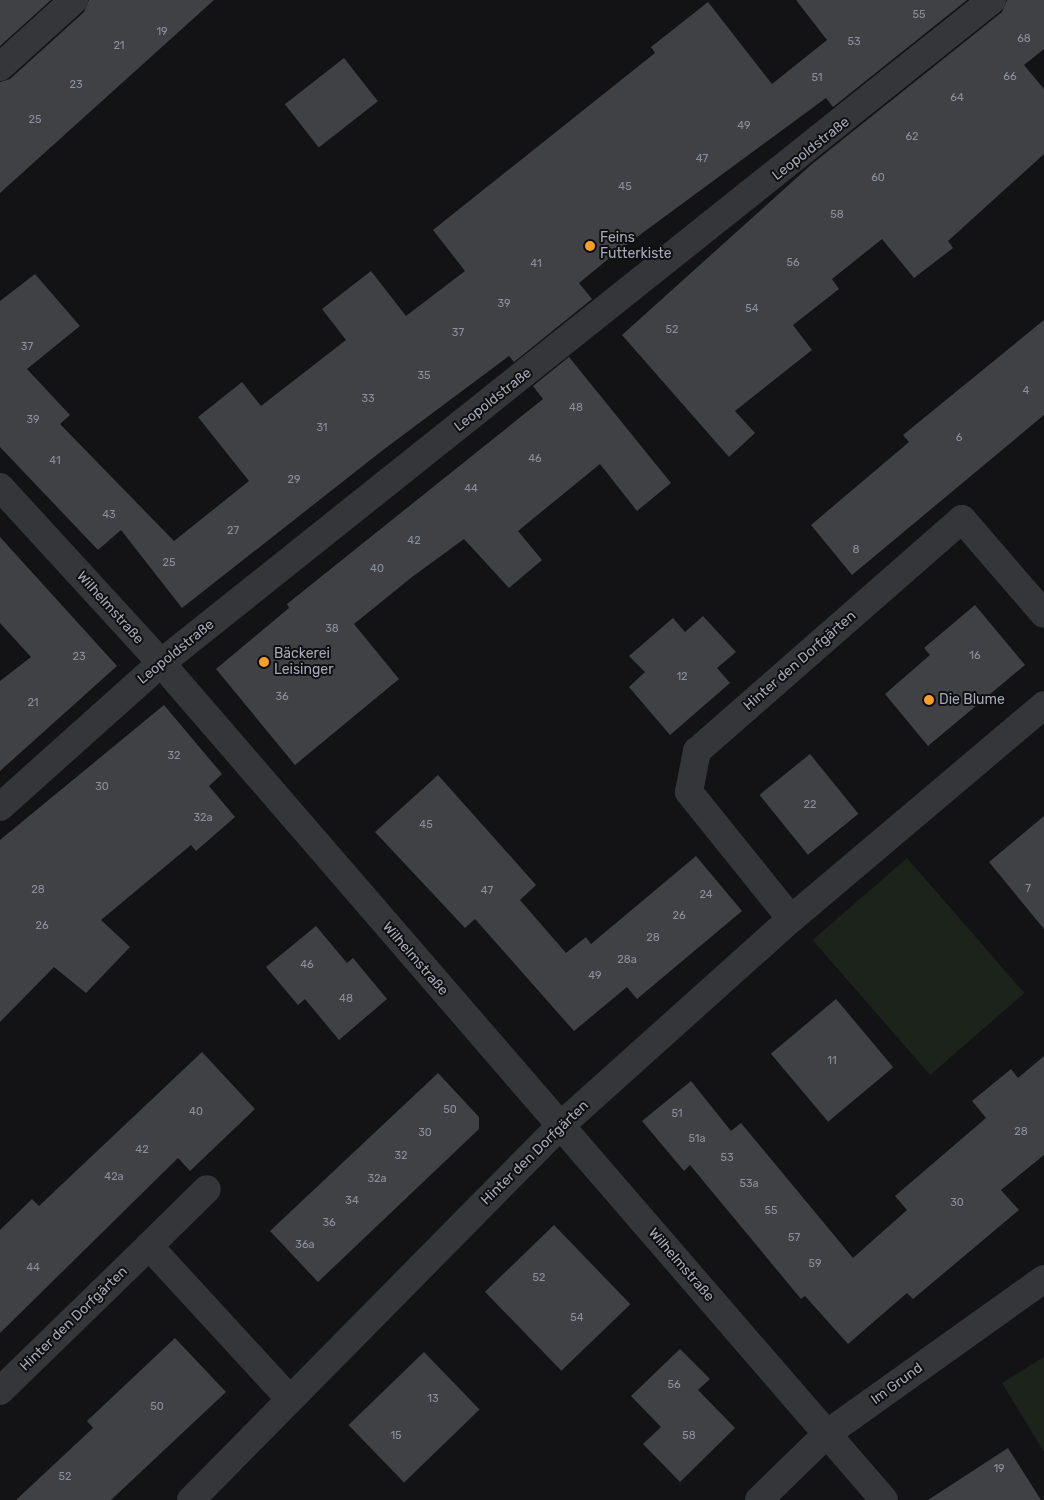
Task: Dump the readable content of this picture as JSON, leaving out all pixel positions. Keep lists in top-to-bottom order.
{
  "streets": {
    "street": [
      "Leopoldstraße",
      "Wilhelmstraße",
      "Hinter den Dorfgärten",
      "Im Grund"
    ]
  },
  "crossings": [
    ["Leopoldstraße", "Wilhelmstraße"],
    ["Wilhelmstraße", "Hinter den Dorfgärten"],
    ["Wilhelmstraße", "Im Grund"]
  ],
  "places": ["Feins Futterkiste", "Bäckerei Leisinger", "Die Blume"],
  "house_numbers": [
    "55",
    "19",
    "68",
    "53",
    "21",
    "66",
    "51",
    "23",
    "64",
    "25",
    "49",
    "62",
    "47",
    "60",
    "45",
    "58",
    "56",
    "41",
    "39",
    "54",
    "52",
    "37",
    "37",
    "35",
    "4",
    "33",
    "48",
    "39",
    "31",
    "6",
    "46",
    "41",
    "29",
    "44",
    "43",
    "27",
    "42",
    "8",
    "25",
    "40",
    "38",
    "16",
    "23",
    "12",
    "36",
    "21",
    "32",
    "30",
    "22",
    "32a",
    "45",
    "7",
    "28",
    "47",
    "24",
    "26",
    "26",
    "28",
    "28a",
    "46",
    "49",
    "48",
    "11",
    "50",
    "40",
    "51",
    "28",
    "30",
    "51a",
    "42",
    "32",
    "53",
    "42a",
    "32a",
    "53a",
    "34",
    "30",
    "55",
    "36",
    "57",
    "36a",
    "59",
    "44",
    "52",
    "54",
    "56",
    "13",
    "50",
    "15",
    "58",
    "19",
    "52"
  ]
}
